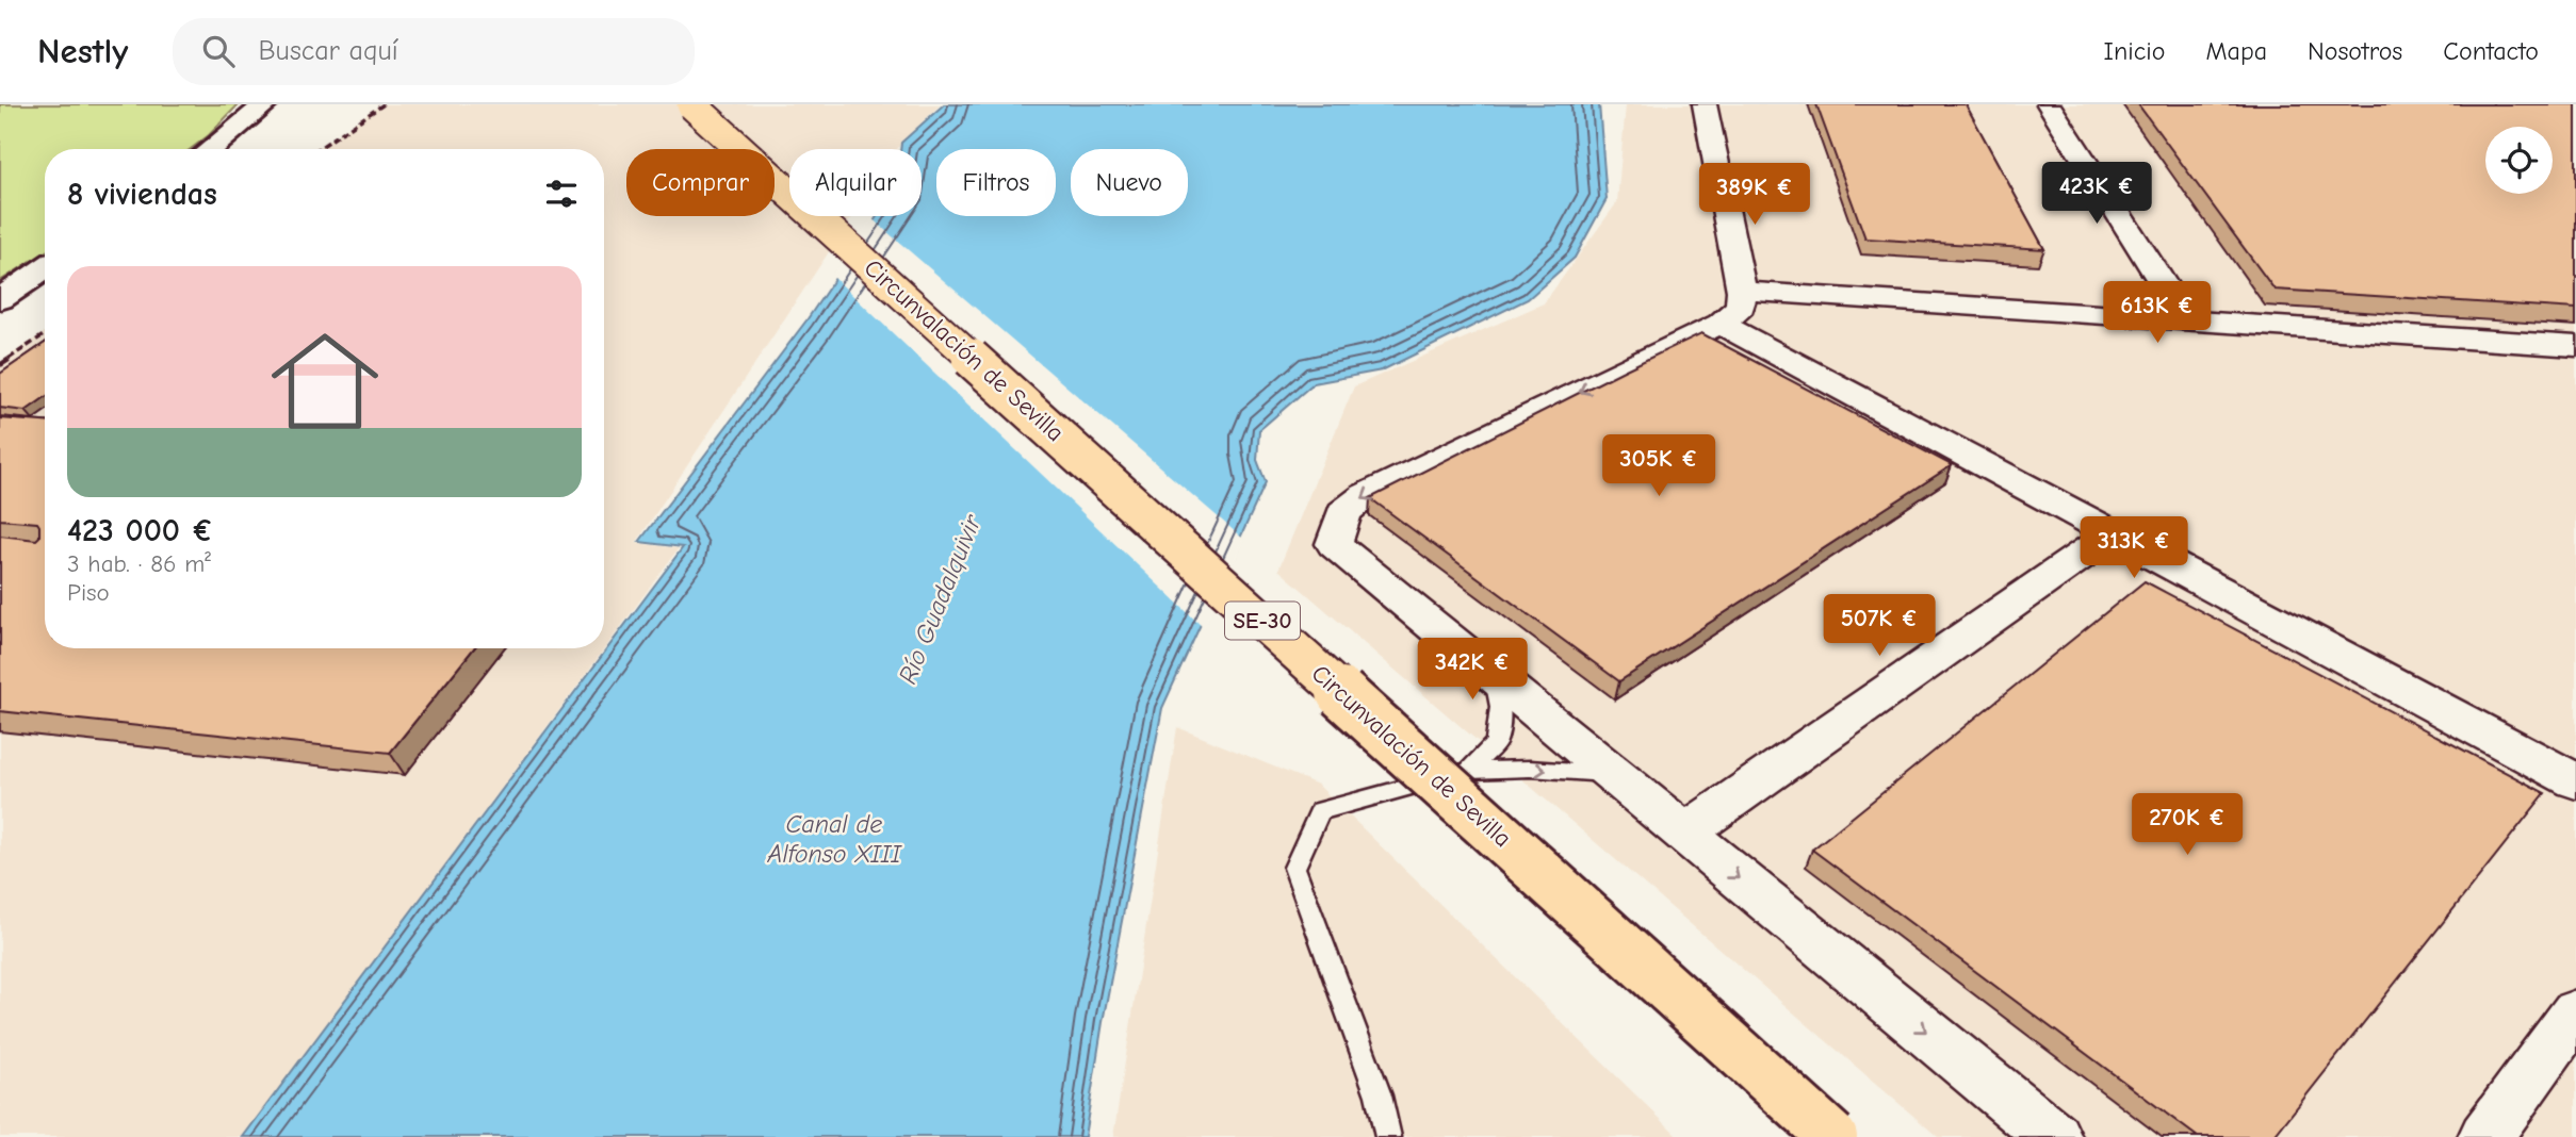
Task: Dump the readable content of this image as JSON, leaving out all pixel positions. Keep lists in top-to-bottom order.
{
  "streets": {
    "highway": ["Circunvalación de Sevilla", "SE-30"]
  },
  "water": ["Río Guadalquivir", "Canal de Alfonso XIII"],
  "page": {
    "header": "Nestly",
    "search": "Buscar aquí",
    "nav": [
      "Inicio",
      "Mapa",
      "Nosotros",
      "Contacto"
    ],
    "chip": [
      "Comprar",
      "Alquilar",
      "Filtros",
      "Nuevo"
    ],
    "heading": "8 viviendas",
    "price": [
      "423K €",
      "389K €",
      "613K €",
      "305K €",
      "313K €",
      "507K €",
      "342K €",
      "270K €"
    ],
    "list": [
      {
        "name": "423 000 €",
        "note": "3 hab. · 86 m² · Piso"
      }
    ]
  }
}
